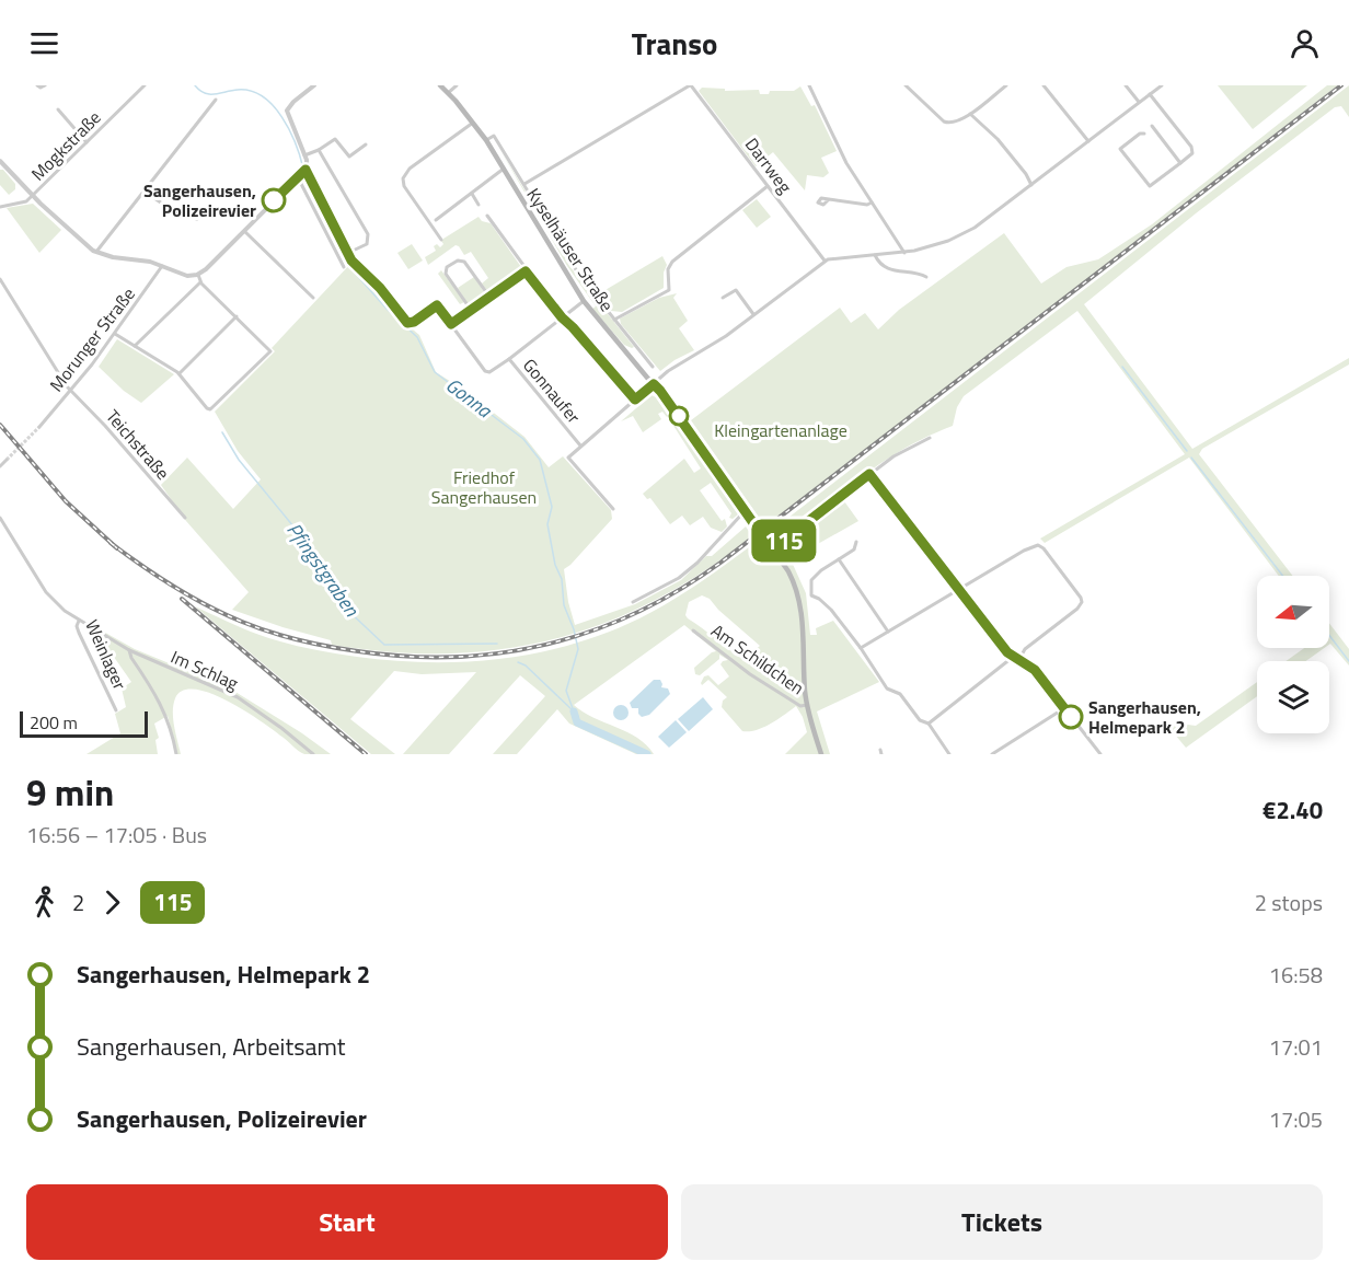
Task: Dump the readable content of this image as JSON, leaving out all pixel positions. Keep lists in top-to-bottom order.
{
  "streets": {
    "main road": ["Kyselhäuser Straße"],
    "street": [
      "Mogkstraße",
      "Darrweg",
      "Morunger Straße",
      "Gonnaufer",
      "Teichstraße",
      "Weinlager",
      "Am Schildchen",
      "Im Schlag"
    ]
  },
  "crossings": [
    ["Kyselhäuser Straße", "Am Schildchen"],
    ["Morunger Straße", "Teichstraße"],
    ["Weinlager", "Im Schlag"]
  ],
  "water": ["Gonna", "Pfingstgraben"],
  "parks": ["Kleingartenanlage", "Friedhof Sangerhausen"],
  "places": ["Sangerhausen, Polizeirevier", "Sangerhausen, Helmepark 2"],
  "lines": ["bus line 115"],
  "scale_bar": "200 m",
  "north": "left",
  "page": {
    "header": "Transo",
    "on_map": "115",
    "scale": "200 m",
    "heading": ["9 min", "16:56 – 17:05 · Bus", "€2.40"],
    "legs": ["2", "115", "2 stops"],
    "list": [
      {
        "name": "Sangerhausen, Helmepark 2",
        "value": "16:58"
      },
      {
        "name": "Sangerhausen, Arbeitsamt",
        "value": "17:01"
      },
      {
        "name": "Sangerhausen, Polizeirevier",
        "value": "17:05"
      }
    ],
    "buttons": ["Start", "Tickets"]
  }
}
